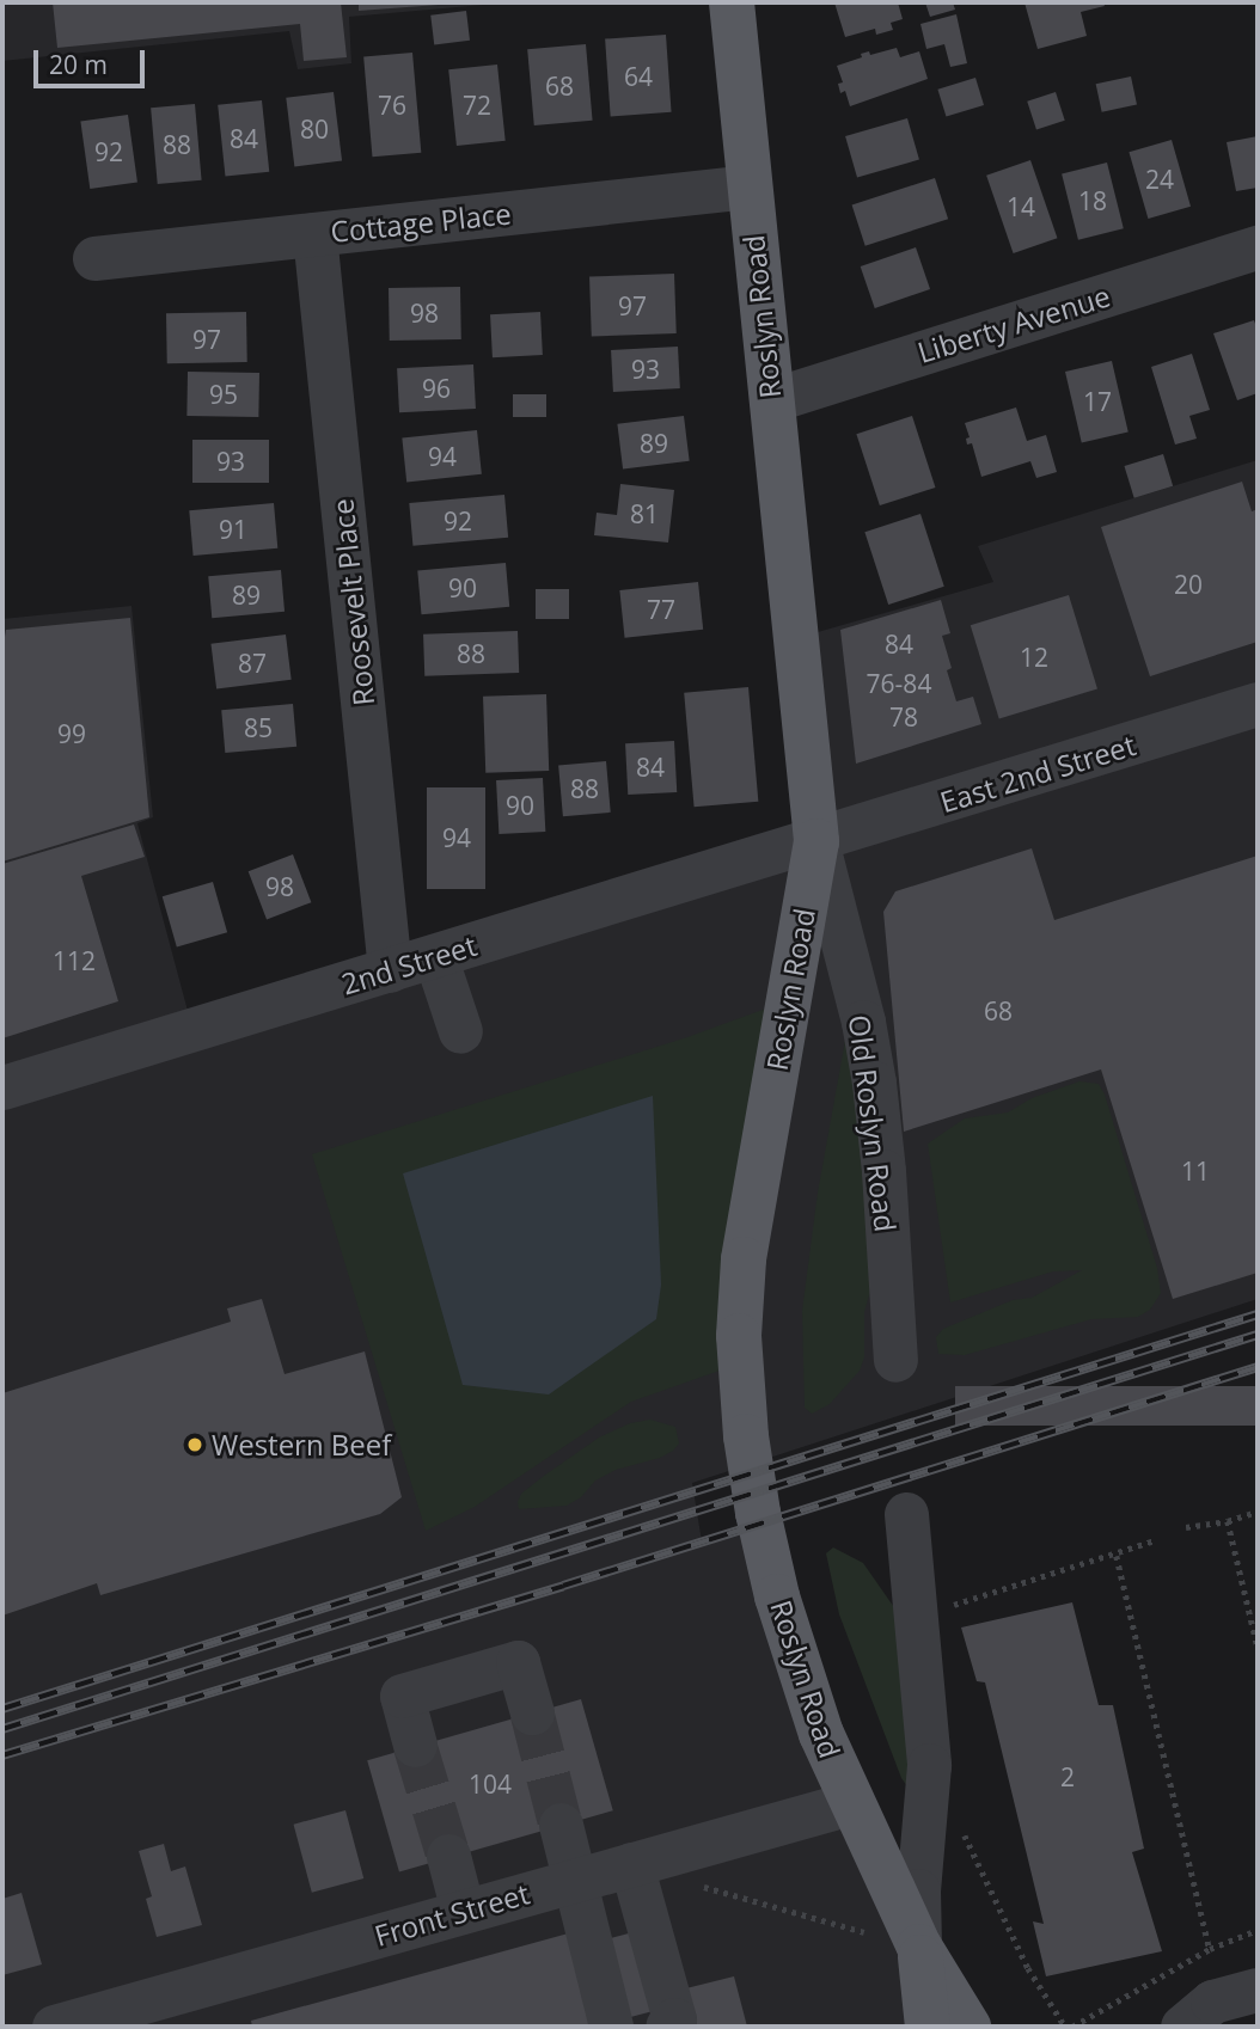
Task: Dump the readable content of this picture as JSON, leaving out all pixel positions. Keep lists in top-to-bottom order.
{
  "streets": {
    "main road": ["Roslyn Road"],
    "street": [
      "Cottage Place",
      "Liberty Avenue",
      "Roosevelt Place",
      "East 2nd Street",
      "2nd Street",
      "Old Roslyn Road",
      "Front Street"
    ]
  },
  "crossings": [
    ["Cottage Place", "Roslyn Road"],
    ["Cottage Place", "Roosevelt Place"],
    ["Roslyn Road", "Liberty Avenue"],
    ["Roslyn Road", "East 2nd Street"],
    ["Roslyn Road", "2nd Street"],
    ["Roslyn Road", "Old Roslyn Road"],
    ["Roslyn Road", "Front Street"],
    ["Roosevelt Place", "2nd Street"],
    ["East 2nd Street", "2nd Street"],
    ["East 2nd Street", "Old Roslyn Road"],
    ["2nd Street", "Old Roslyn Road"]
  ],
  "places": ["Western Beef"],
  "house_numbers": [
    "64",
    "68",
    "76",
    "72",
    "80",
    "84",
    "88",
    "92",
    "24",
    "18",
    "14",
    "97",
    "98",
    "97",
    "93",
    "96",
    "95",
    "17",
    "89",
    "94",
    "93",
    "81",
    "92",
    "91",
    "20",
    "90",
    "89",
    "77",
    "84",
    "88",
    "12",
    "87",
    "76-84",
    "78",
    "85",
    "99",
    "84",
    "88",
    "90",
    "94",
    "98",
    "112",
    "68",
    "11",
    "2",
    "104"
  ],
  "scale_bar": "20 m"
}
